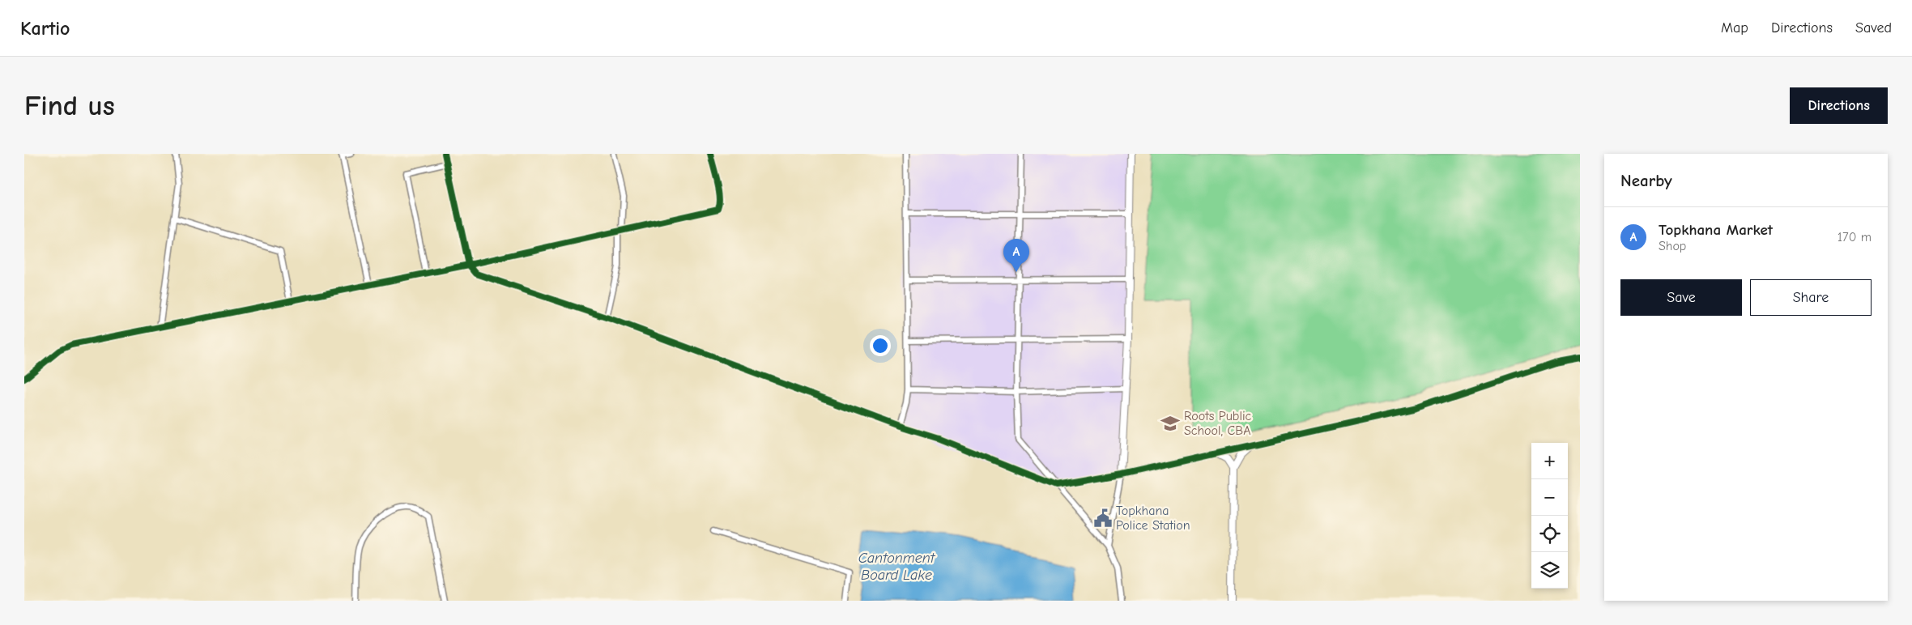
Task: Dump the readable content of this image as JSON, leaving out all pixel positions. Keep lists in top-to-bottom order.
{
  "water": ["Cantonment Board Lake"],
  "places": {
    "school or university": ["Roots Public School, CBA"],
    "public building": ["Topkhana Police Station"]
  },
  "page": {
    "header": "Kartio",
    "nav": ["Map", "Directions", "Saved"],
    "buttons": [
      "Directions",
      ["Save", "Share"]
    ],
    "title": "Find us",
    "heading": "Nearby",
    "list": [
      {
        "mark": "A",
        "name": "Topkhana Market",
        "note": "Shop",
        "value": "170 m"
      }
    ],
    "pins": "A",
    "map_buttons": ["+", "−"]
  }
}
